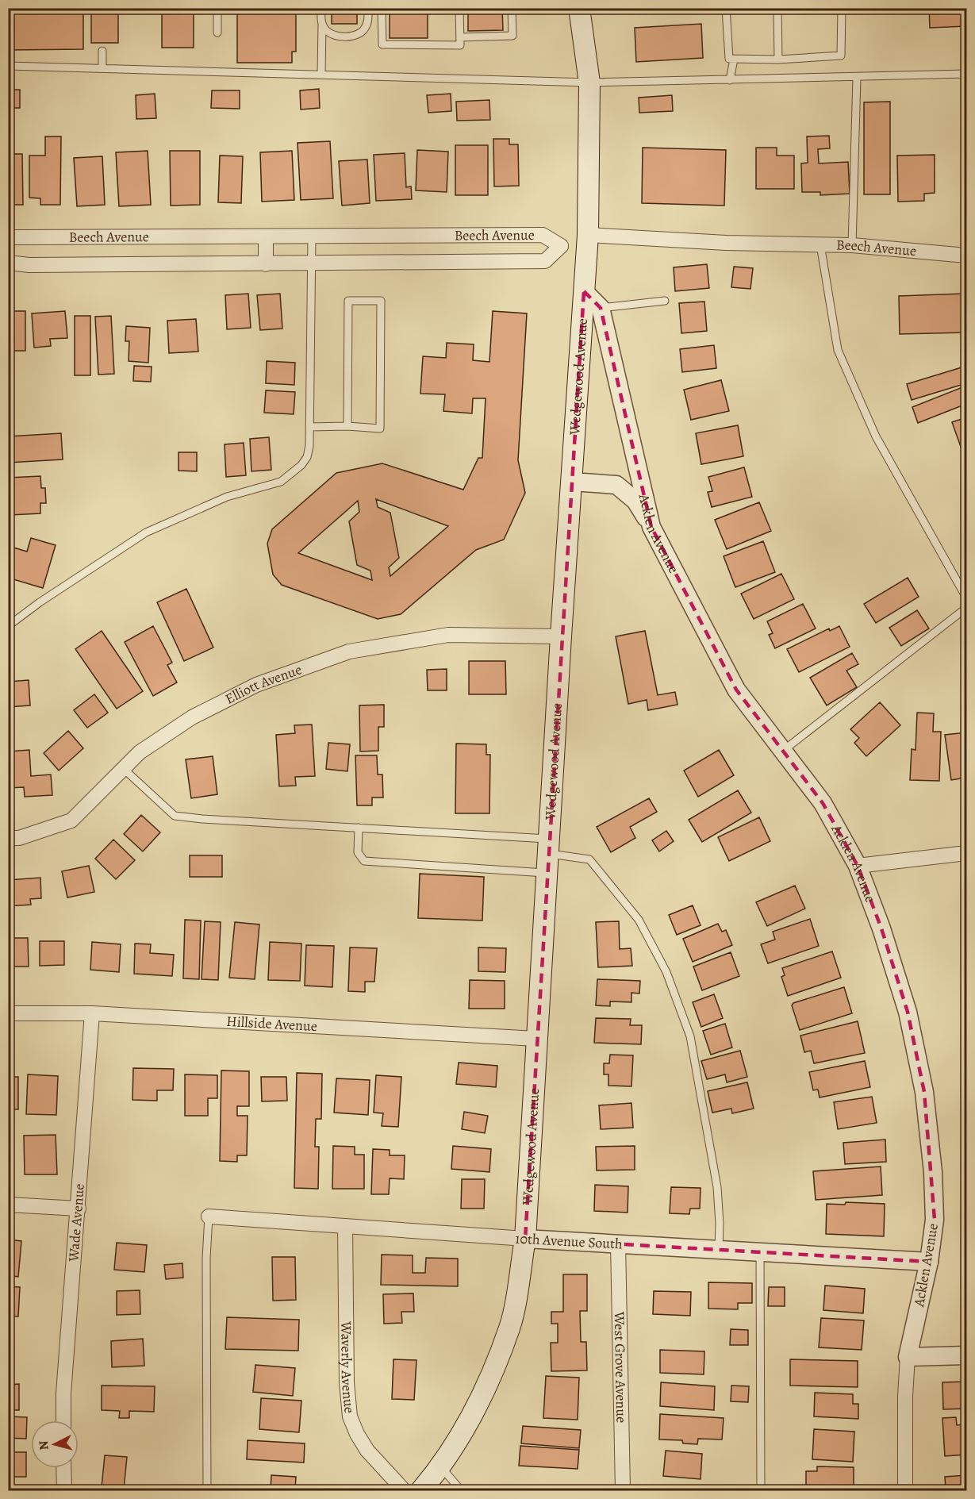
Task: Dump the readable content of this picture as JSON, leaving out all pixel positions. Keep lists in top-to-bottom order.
{
  "streets": {
    "main road": ["Wedgewood Avenue"],
    "street": [
      "Beech Avenue",
      "Acklen Avenue",
      "Elliott Avenue",
      "Hillside Avenue",
      "Wade Avenue",
      "10th Avenue South",
      "Waverly Avenue",
      "West Grove Avenue"
    ]
  },
  "crossings": [
    ["Beech Avenue", "Wedgewood Avenue"],
    ["Wedgewood Avenue", "Elliott Avenue"],
    ["Wedgewood Avenue", "Hillside Avenue"],
    ["Wedgewood Avenue", "10th Avenue South"],
    ["Acklen Avenue", "10th Avenue South"],
    ["Hillside Avenue", "Wade Avenue"],
    ["10th Avenue South", "Waverly Avenue"],
    ["10th Avenue South", "West Grove Avenue"]
  ],
  "north": "left"
}
